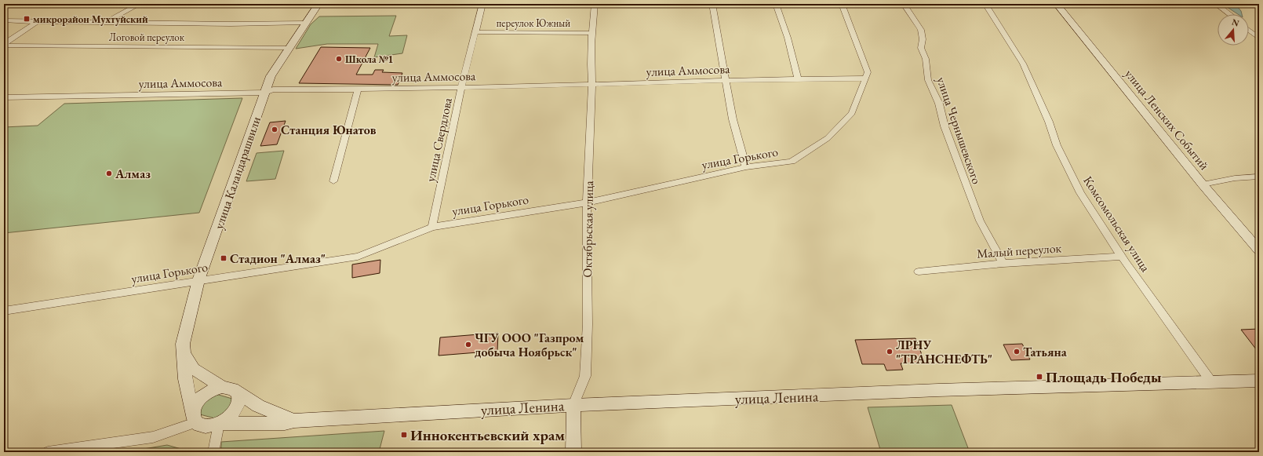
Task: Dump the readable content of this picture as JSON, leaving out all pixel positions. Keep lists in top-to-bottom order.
{
  "streets": {
    "main road": [
      "улица Ленских Событий",
      "улица Каландарашвили",
      "Октябрьская улица",
      "улица Ленина"
    ],
    "street": [
      "переулок Южный",
      "Логовой переулок",
      "улица Аммосова",
      "улица Чернышевского",
      "улица Свердлова",
      "улица Горького",
      "Комсомольская улица",
      "Малый переулок"
    ]
  },
  "crossings": [
    ["переулок Южный", "улица Свердлова"],
    ["переулок Южный", "Октябрьская улица"],
    ["Логовой переулок", "улица Каландарашвили"],
    ["улица Аммосова", "улица Свердлова"],
    ["улица Аммосова", "улица Горького"],
    ["улица Аммосова", "улица Каландарашвили"],
    ["улица Аммосова", "Октябрьская улица"],
    ["улица Чернышевского", "Малый переулок"],
    ["улица Свердлова", "улица Горького"],
    ["улица Горького", "улица Каландарашвили"],
    ["улица Горького", "Октябрьская улица"],
    ["улица Каландарашвили", "улица Ленина"],
    ["Комсомольская улица", "Малый переулок"],
    ["Комсомольская улица", "улица Ленина"],
    ["Октябрьская улица", "улица Ленина"]
  ],
  "places": {
    "transit": [
      "микрорайон Мухтуйский",
      "Стадион \"Алмаз\"",
      "Площадь Победы",
      "Иннокентьевский храм"
    ],
    "other": [
      "Школа №1",
      "Станция Юнатов",
      "Алмаз",
      "ЧГУ ООО \"Газпром добыча Ноябрьск\"",
      "ЛРНУ \"ТРАНСНЕФТЬ\"",
      "Татьяна"
    ]
  },
  "north": "top"
}
